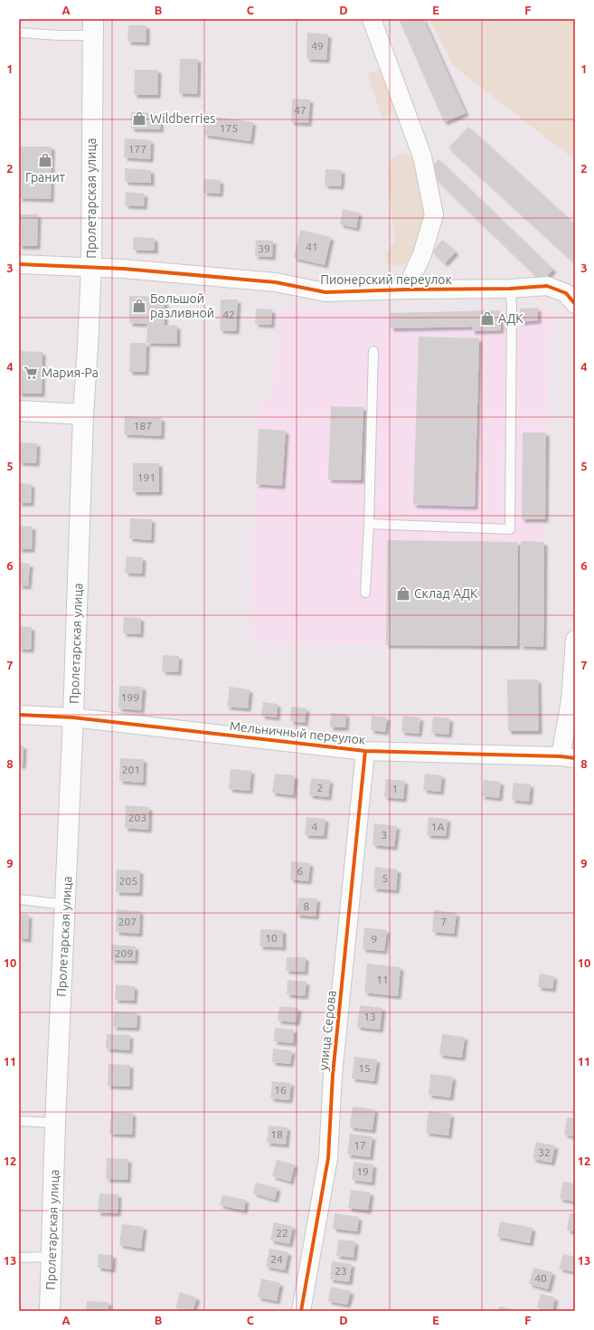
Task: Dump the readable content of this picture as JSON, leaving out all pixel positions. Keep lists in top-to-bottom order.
{
  "streets": {
    "main road": ["Пролетарская улица"],
    "street": ["Пионерский переулок", "Мельничный переулок", "улица Серова"]
  },
  "crossings": [
    ["Пролетарская улица", "Пионерский переулок"],
    ["Пролетарская улица", "Мельничный переулок"],
    ["Мельничный переулок", "улица Серова"]
  ],
  "places": {
    "shop": [
      "Wildberries",
      "Гранит",
      "Большой разливной",
      "АДК",
      "Склад АДК"
    ],
    "supermarket": ["Мария-Ра"]
  },
  "house_numbers": [
    "49",
    "47",
    "175",
    "177",
    "41",
    "39",
    "42",
    "187",
    "191",
    "199",
    "201",
    "2",
    "1",
    "203",
    "4",
    "1А",
    "3",
    "6",
    "5",
    "205",
    "8",
    "207",
    "7",
    "10",
    "9",
    "209",
    "11",
    "13",
    "15",
    "16",
    "18",
    "17",
    "32",
    "19",
    "22",
    "24",
    "23",
    "40"
  ],
  "grid": {
    "columns": [
      "A",
      "B",
      "C",
      "D",
      "E",
      "F"
    ],
    "rows": [
      "1",
      "2",
      "3",
      "4",
      "5",
      "6",
      "7",
      "8",
      "9",
      "10",
      "11",
      "12",
      "13"
    ]
  }
}
